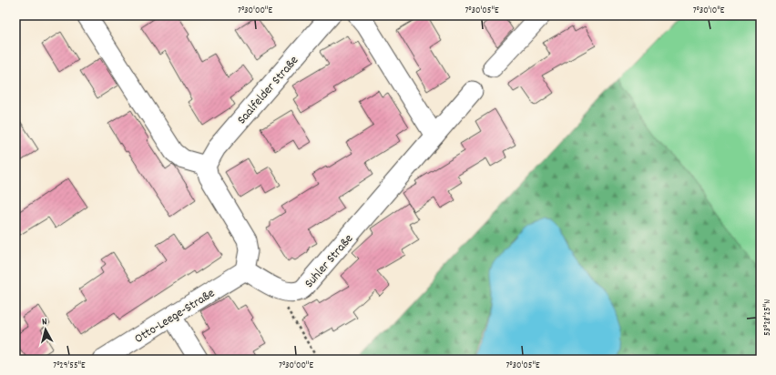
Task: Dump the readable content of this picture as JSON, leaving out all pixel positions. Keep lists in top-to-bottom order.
{
  "streets": {
    "street": ["Saalfelder Straße", "Suhler Straße", "Otto-Leege-Straße"]
  },
  "crossings": [
    ["Suhler Straße", "Otto-Leege-Straße"]
  ],
  "north": "top",
  "coordinates": [
    "7°30'00\"E",
    "7°30'05\"E",
    "7°30'10\"E",
    "53°28'25\"N",
    "7°29'55\"E"
  ]
}
